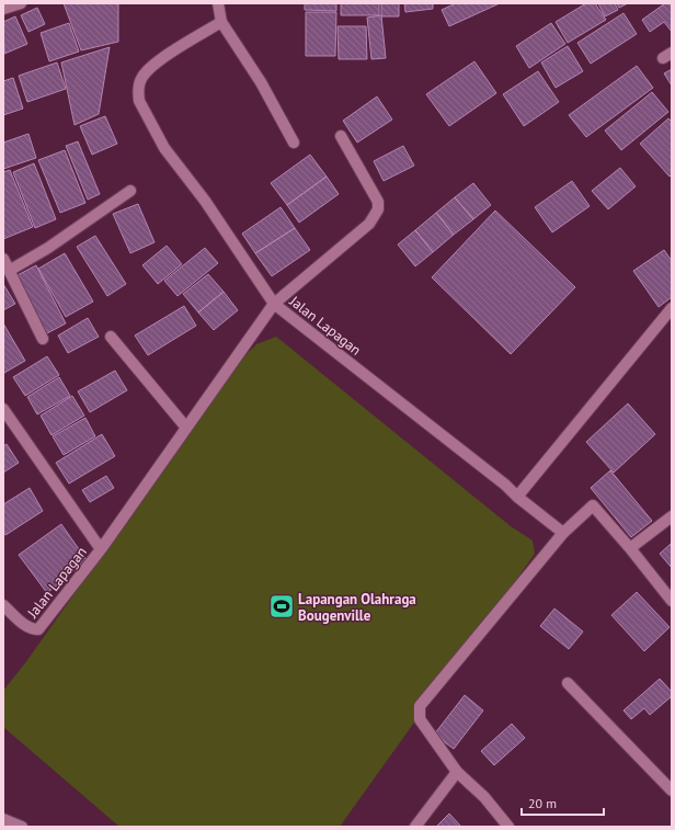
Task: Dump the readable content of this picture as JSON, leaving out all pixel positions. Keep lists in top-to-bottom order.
{
  "streets": {
    "street": ["Jalan Lapagan"]
  },
  "places": {
    "sports": ["Lapangan Olahraga Bougenville"]
  },
  "scale_bar": "20 m"
}
